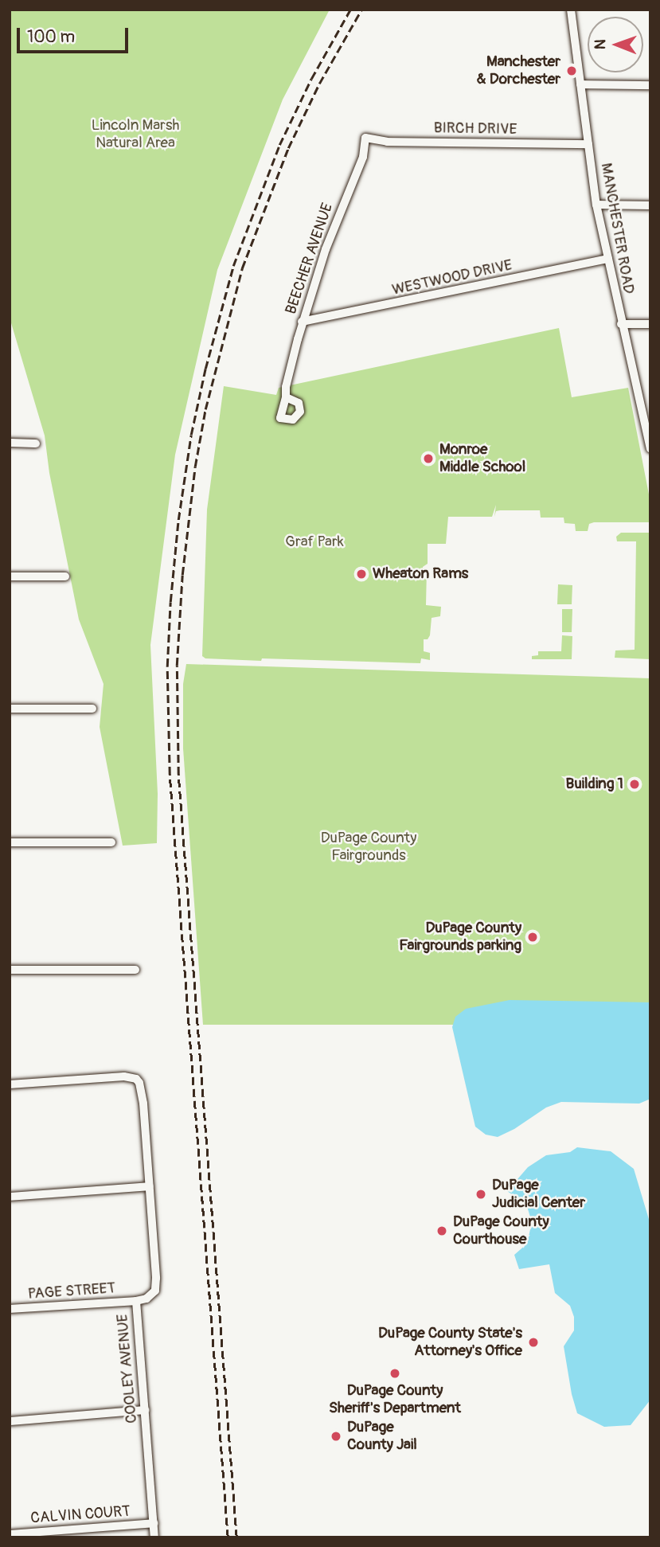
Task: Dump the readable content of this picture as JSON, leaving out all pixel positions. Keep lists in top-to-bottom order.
{
  "streets": {
    "street": [
      "BIRCH DRIVE",
      "MANCHESTER ROAD",
      "BEECHER AVENUE",
      "WESTWOOD DRIVE",
      "PAGE STREET",
      "COOLEY AVENUE",
      "CALVIN COURT"
    ]
  },
  "crossings": [
    ["BIRCH DRIVE", "MANCHESTER ROAD"],
    ["BIRCH DRIVE", "BEECHER AVENUE"],
    ["MANCHESTER ROAD", "WESTWOOD DRIVE"],
    ["BEECHER AVENUE", "WESTWOOD DRIVE"],
    ["PAGE STREET", "COOLEY AVENUE"],
    ["COOLEY AVENUE", "CALVIN COURT"]
  ],
  "parks": ["Lincoln Marsh Natural Area", "Graf Park", "DuPage County Fairgrounds"],
  "places": [
    "Manchester & Dorchester",
    "Monroe Middle School",
    "Wheaton Rams",
    "Building 1",
    "DuPage County Fairgrounds parking",
    "DuPage Judicial Center",
    "DuPage County Courthouse",
    "DuPage County State's Attorney's Office",
    "DuPage County Sheriff's Department",
    "DuPage County Jail"
  ],
  "scale_bar": "100 m",
  "north": "left"
}
